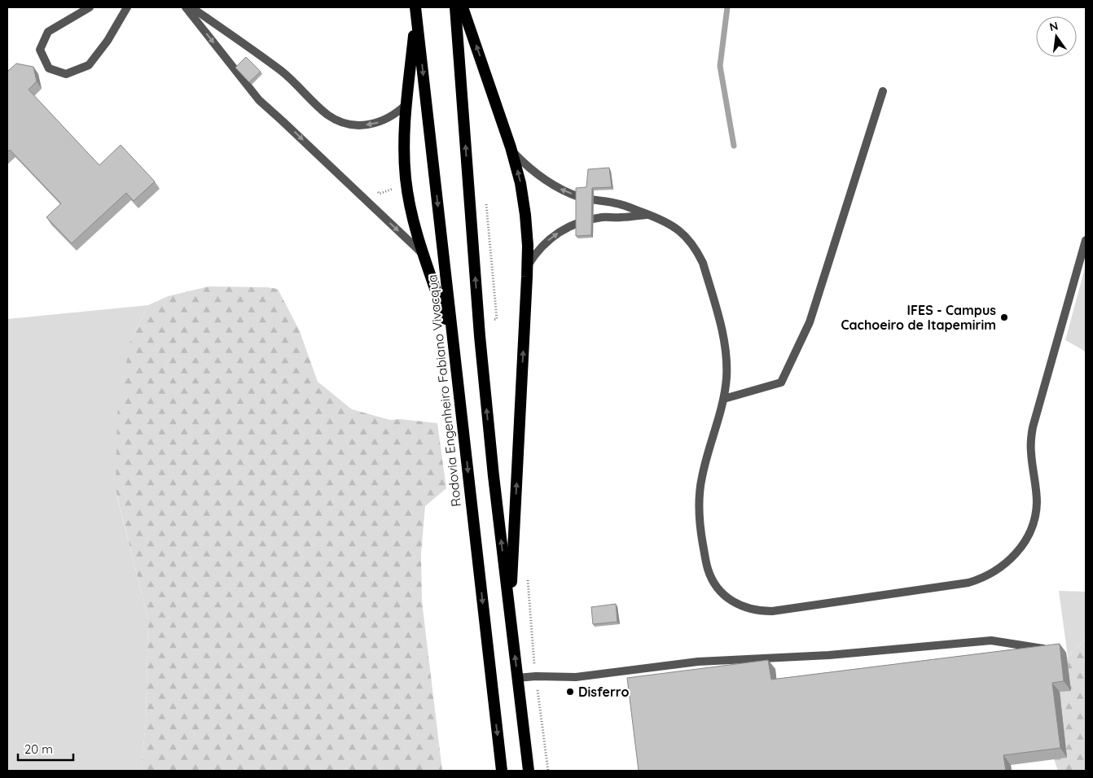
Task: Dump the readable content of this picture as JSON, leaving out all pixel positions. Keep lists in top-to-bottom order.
{
  "streets": {
    "highway": ["Rodovia Engenheiro Fabiano Vivacqua"]
  },
  "places": ["IFES - Campus Cachoeiro de Itapemirim", "Disferro"],
  "scale_bar": "20 m",
  "north": "top"
}
